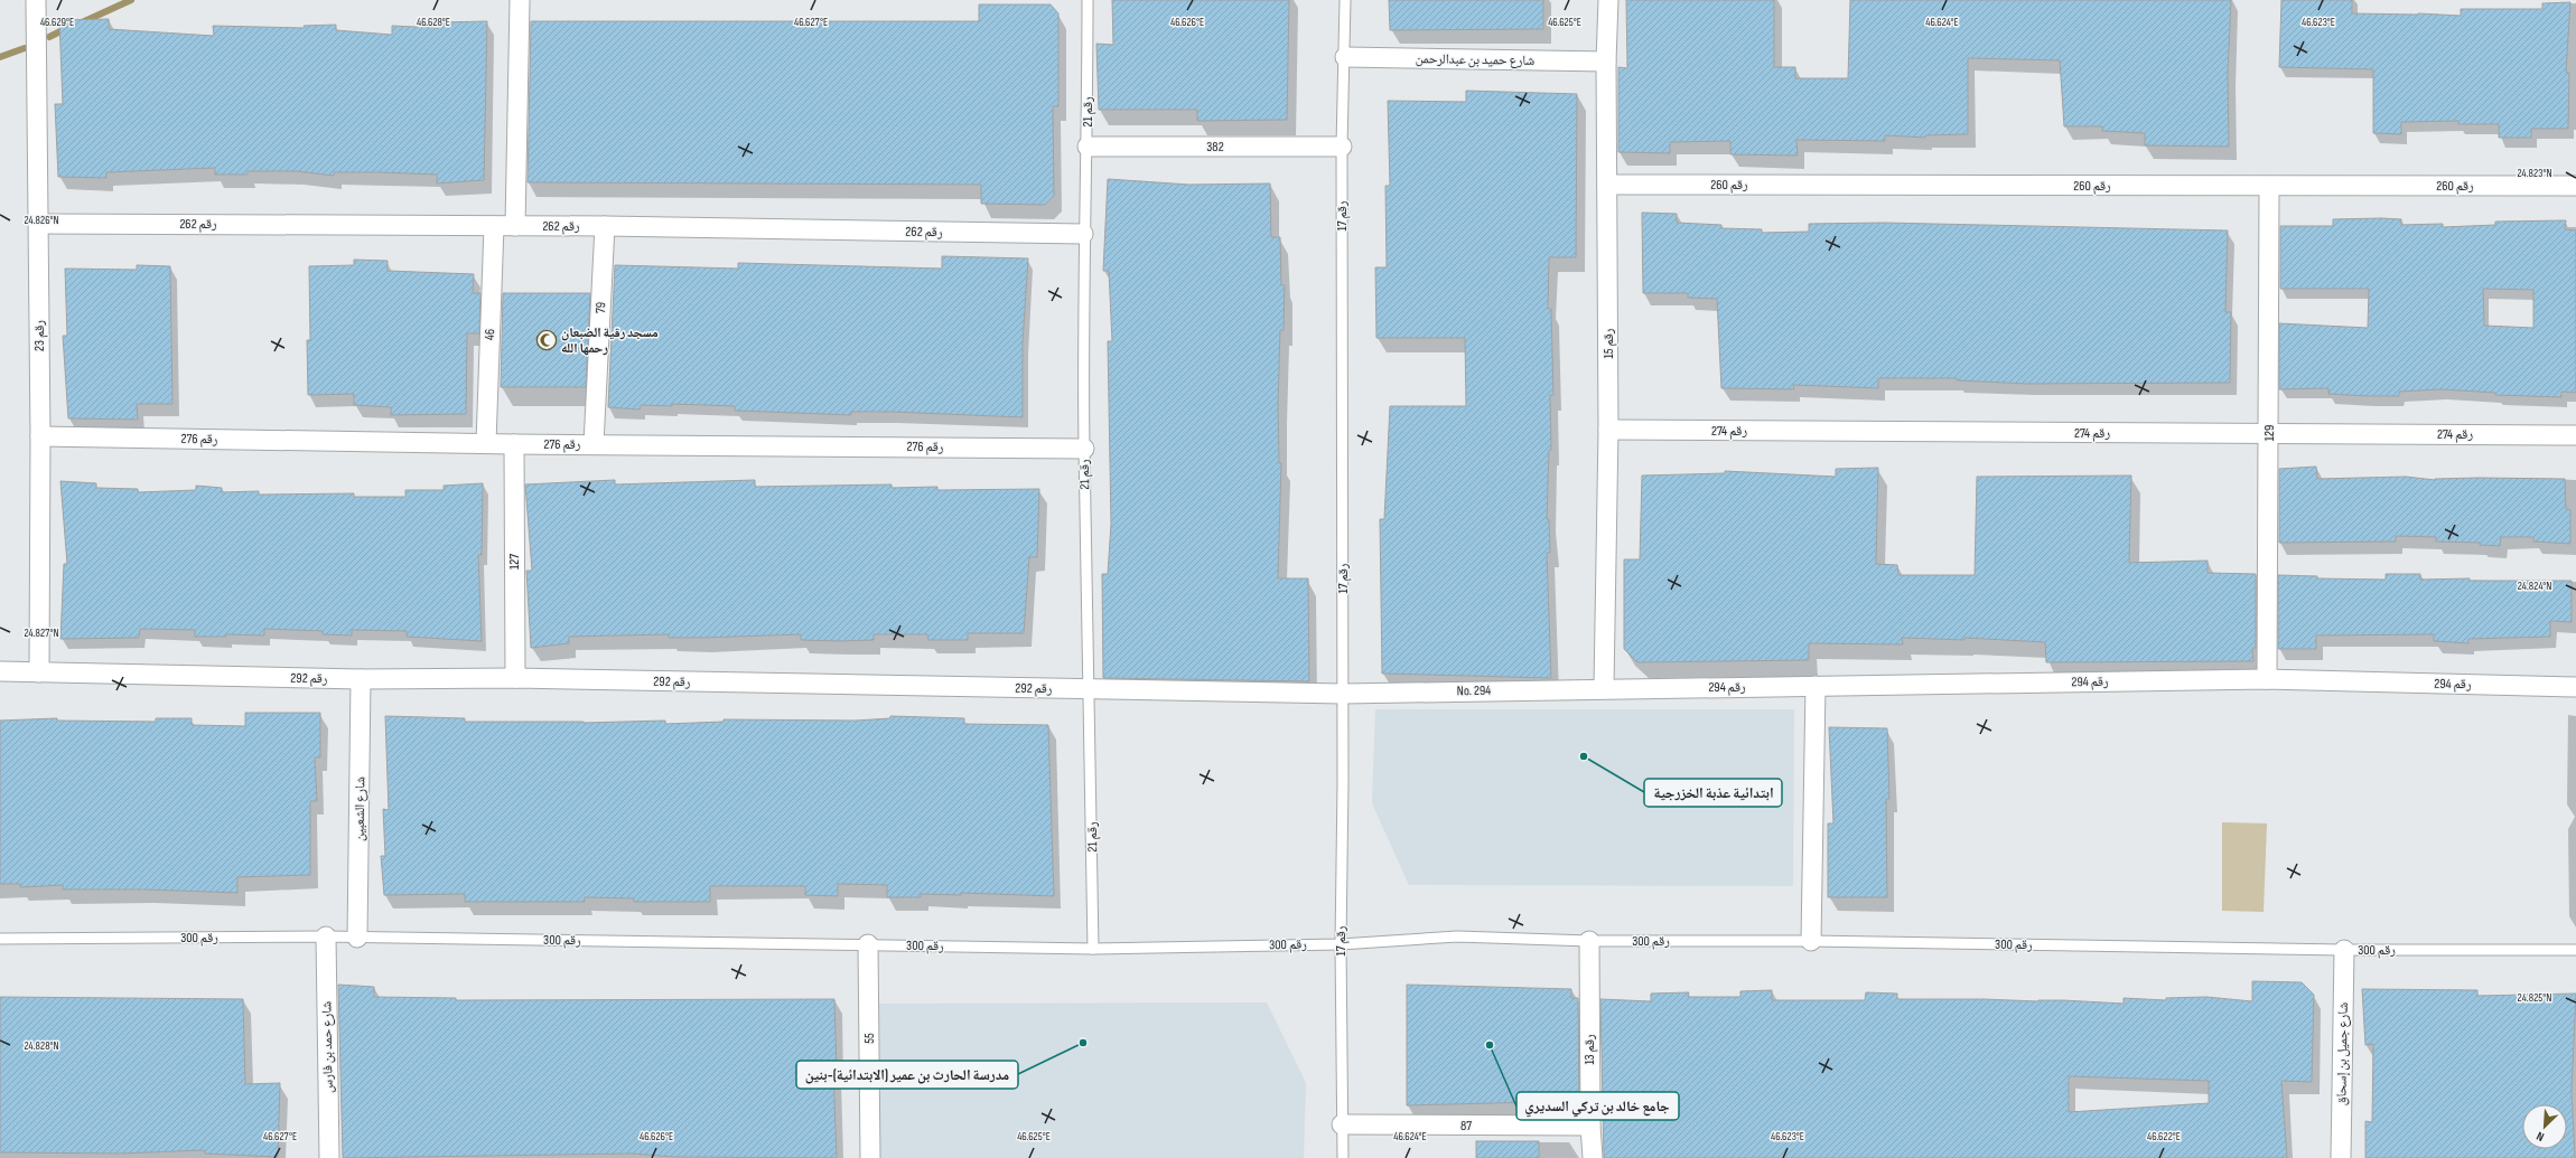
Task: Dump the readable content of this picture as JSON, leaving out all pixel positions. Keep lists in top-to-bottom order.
{
  "streets": {
    "street": [
      "شارع حميد بن عبدالرحمن",
      "382",
      "رقم 260",
      "رقم 262",
      "79",
      "46",
      "رقم 23",
      "رقم 15",
      "رقم 274",
      "129",
      "رقم 276",
      "127",
      "رقم 292",
      "رقم 294",
      "No. 294",
      "شارع الشعبين",
      "55",
      "شارع حمد بن فارس",
      "رقم 13",
      "شارع جميل بن إسحاق",
      "87"
    ],
    "lane": ["رقم 21", "رقم 17", "رقم 300"]
  },
  "crossings": [
    ["شارع حميد بن عبدالرحمن", "رقم 17"],
    ["شارع حميد بن عبدالرحمن", "رقم 15"],
    ["رقم 21", "382"],
    ["رقم 21", "رقم 262"],
    ["رقم 21", "رقم 276"],
    ["رقم 21", "رقم 292"],
    ["رقم 21", "رقم 300"],
    ["382", "رقم 17"],
    ["رقم 260", "رقم 15"],
    ["رقم 260", "129"],
    ["رقم 17", "رقم 292"],
    ["رقم 17", "No. 294"],
    ["رقم 17", "رقم 300"],
    ["رقم 17", "87"],
    ["رقم 262", "79"],
    ["رقم 262", "46"],
    ["رقم 262", "رقم 23"],
    ["79", "رقم 276"],
    ["46", "رقم 276"],
    ["رقم 23", "رقم 276"],
    ["رقم 23", "رقم 292"],
    ["رقم 15", "رقم 274"],
    ["رقم 15", "رقم 294"],
    ["رقم 15", "No. 294"],
    ["رقم 274", "129"],
    ["129", "رقم 294"],
    ["رقم 276", "127"],
    ["127", "رقم 292"],
    ["رقم 292", "No. 294"],
    ["رقم 292", "شارع الشعبين"],
    ["رقم 294", "No. 294"],
    ["شارع الشعبين", "رقم 300"],
    ["رقم 300", "55"],
    ["رقم 300", "شارع حمد بن فارس"],
    ["رقم 300", "رقم 13"],
    ["رقم 300", "شارع جميل بن إسحاق"],
    ["رقم 13", "87"]
  ],
  "places": {
    "mosque": ["مسجد رقية الضبعان رحمها الله"],
    "other": ["ابتدائية عذبة الخزرجية", "مدرسة الحارث بن عمير (الابتدائية)-بنين", "جامع خالد بن تركي السديري"]
  },
  "north": "bottom left",
  "coordinates": [
    "46.628°E",
    "46.627°E",
    "46.626°E",
    "46.625°E",
    "46.624°E",
    "46.623°E",
    "46.629°E",
    "24.823°N",
    "24.826°N",
    "24.824°N",
    "24.827°N",
    "24.825°N",
    "24.828°N",
    "46.622°E"
  ]
}
